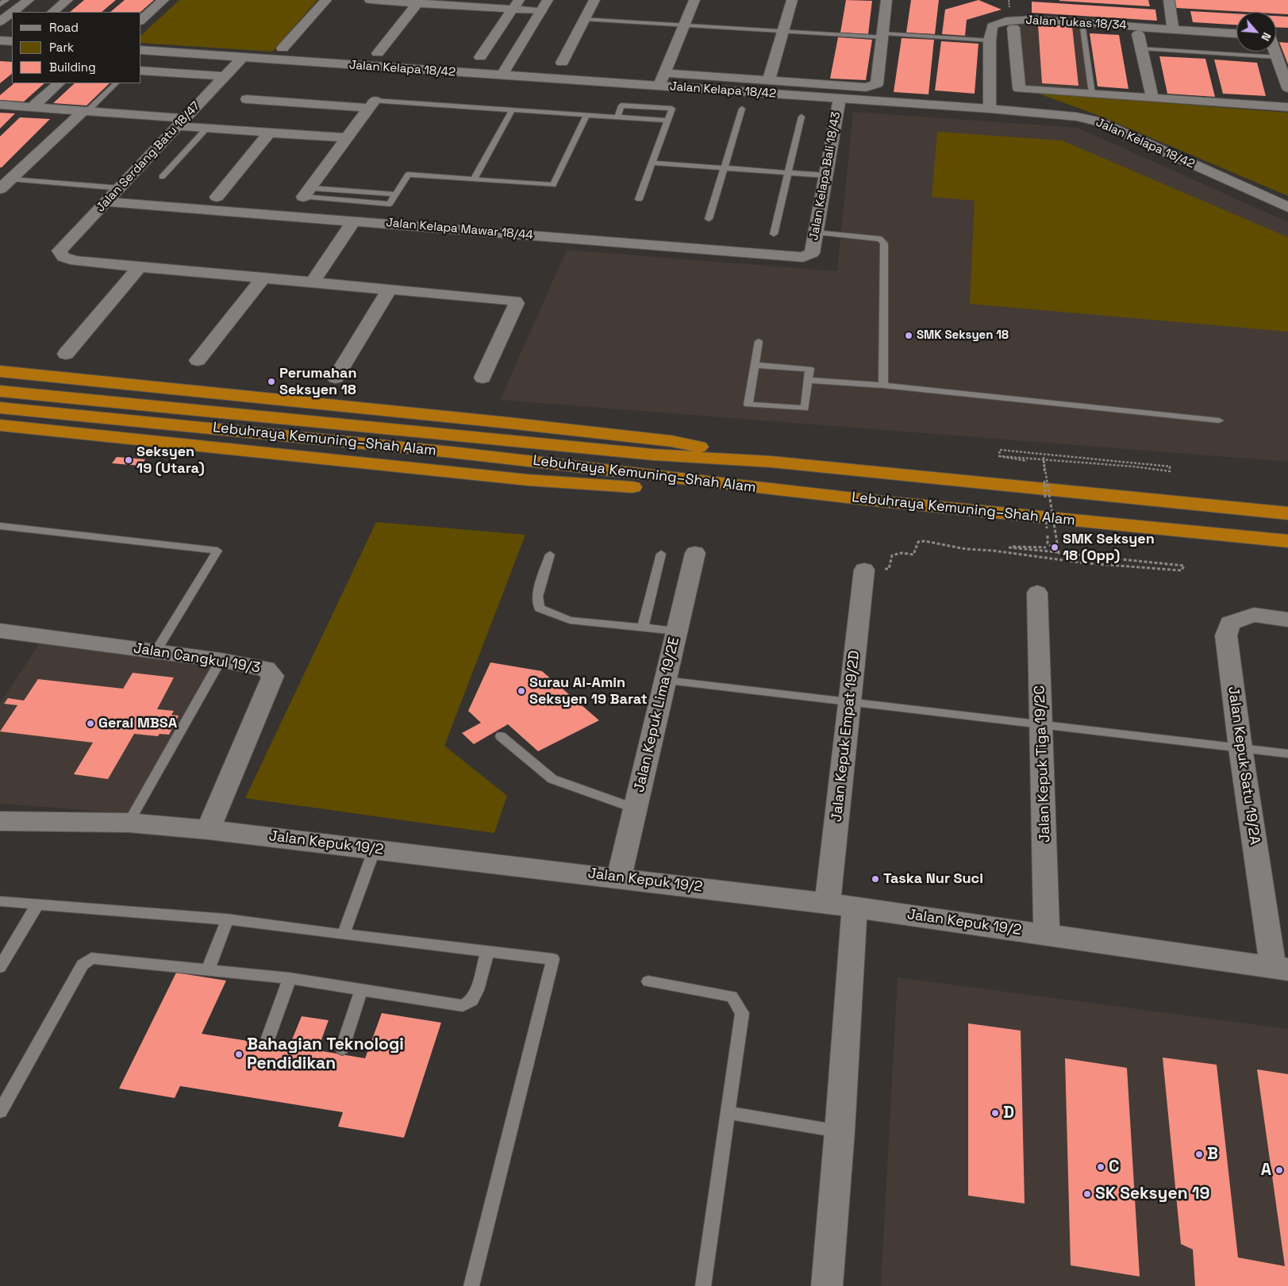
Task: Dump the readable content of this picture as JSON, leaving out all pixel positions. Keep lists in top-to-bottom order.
{
  "streets": {
    "highway": ["Lebuhraya Kemuning–Shah Alam"],
    "street": [
      "Jalan Tukas 18/34",
      "Jalan Kelapa 18/42",
      "Jalan Serdang Batu 18/47",
      "Jalan Kelapa Bali 18/43",
      "Jalan Kelapa Mawar 18/44",
      "Jalan Cangkul 19/3",
      "Jalan Kepuk Lima 19/2E",
      "Jalan Kepuk Empat 19/2D",
      "Jalan Kepuk Tiga 19/2C",
      "Jalan Kepuk Satu 19/2A",
      "Jalan Kepuk 19/2"
    ]
  },
  "crossings": [
    ["Jalan Tukas 18/34", "Jalan Kelapa 18/42"],
    ["Jalan Kelapa 18/42", "Jalan Serdang Batu 18/47"],
    ["Jalan Kelapa 18/42", "Jalan Kelapa Bali 18/43"],
    ["Jalan Serdang Batu 18/47", "Jalan Kelapa Mawar 18/44"],
    ["Jalan Kelapa Bali 18/43", "Jalan Kelapa Mawar 18/44"],
    ["Jalan Cangkul 19/3", "Jalan Kepuk 19/2"],
    ["Jalan Kepuk Lima 19/2E", "Jalan Kepuk 19/2"],
    ["Jalan Kepuk Empat 19/2D", "Jalan Kepuk 19/2"],
    ["Jalan Kepuk Tiga 19/2C", "Jalan Kepuk 19/2"],
    ["Jalan Kepuk Satu 19/2A", "Jalan Kepuk 19/2"]
  ],
  "places": [
    "SMK Seksyen 18",
    "Perumahan Seksyen 18",
    "Seksyen 19 (Utara)",
    "SMK Seksyen 18 (Opp)",
    "Surau Al-Amin Seksyen 19 Barat",
    "Gerai MBSA",
    "Taska Nur Suci",
    "Bahagian Teknologi Pendidikan",
    "D",
    "B",
    "C",
    "A",
    "SK Seksyen 19"
  ],
  "legend": ["Road", "Park", "Building"],
  "north": "bottom right"
}
